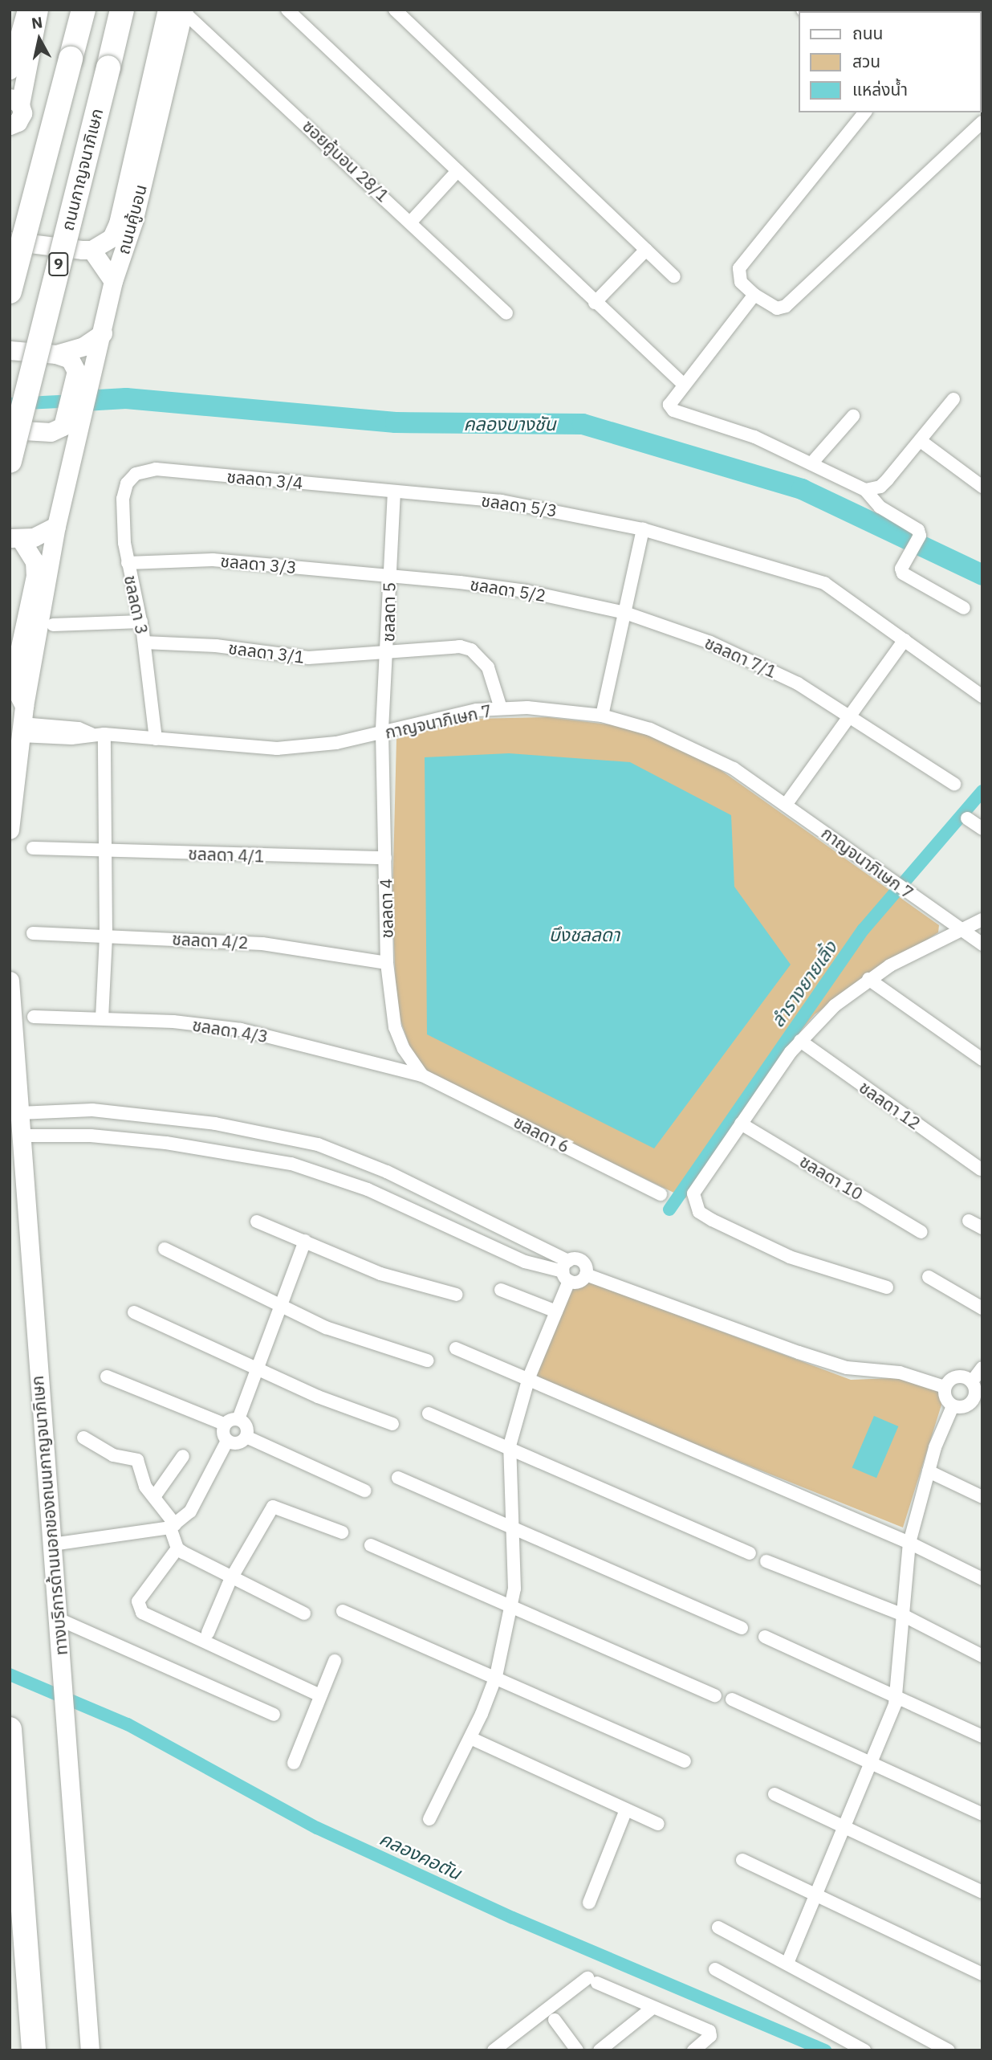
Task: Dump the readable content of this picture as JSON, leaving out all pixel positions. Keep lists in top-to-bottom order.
{
  "streets": {
    "highway": ["ถนนกาญจนาภิเษก", "9"],
    "main road": ["ถนนคู้บอน", "ทางบริการด้านนอกของถนนกาญจนาภิเษก"],
    "street": [
      "ซอยคู้บอน 28/1",
      "ชลลดา 3/4",
      "ชลลดา 5/3",
      "ชลลดา 3/3",
      "ชลลดา 5/2",
      "ชลลดา 3",
      "ชลลดา 5",
      "ชลลดา 3/1",
      "ชลลดา 7/1",
      "กาญจนาภิเษก 7",
      "ชลลดา 4/1",
      "ชลลดา 4",
      "ชลลดา 4/2",
      "ชลลดา 4/3",
      "ชลลดา 12",
      "ชลลดา 6",
      "ชลลดา 10"
    ]
  },
  "crossings": [
    ["ซอยคู้บอน 28/1", "ถนนคู้บอน"],
    ["ชลลดา 3/4", "ชลลดา 5/3"],
    ["ชลลดา 3/4", "ชลลดา 3"],
    ["ชลลดา 3/4", "ชลลดา 5"],
    ["ชลลดา 5/3", "ชลลดา 5"],
    ["ชลลดา 3/3", "ชลลดา 5/2"],
    ["ชลลดา 3/3", "ชลลดา 3"],
    ["ชลลดา 3/3", "ชลลดา 5"],
    ["ชลลดา 5/2", "ชลลดา 5"],
    ["ชลลดา 5/2", "ชลลดา 7/1"],
    ["ชลลดา 3", "ชลลดา 3/1"],
    ["ชลลดา 3", "กาญจนาภิเษก 7"],
    ["ชลลดา 5", "ชลลดา 3/1"],
    ["ชลลดา 5", "กาญจนาภิเษก 7"],
    ["ชลลดา 5", "ชลลดา 4"],
    ["ชลลดา 3/1", "กาญจนาภิเษก 7"],
    ["กาญจนาภิเษก 7", "ชลลดา 4"],
    ["ชลลดา 4/1", "ชลลดา 4"],
    ["ชลลดา 4", "ชลลดา 4/2"],
    ["ชลลดา 4", "ชลลดา 4/3"],
    ["ชลลดา 4", "ชลลดา 6"],
    ["ชลลดา 4/3", "ชลลดา 6"]
  ],
  "water": [
    "คลองบางชัน",
    "บึงชลลดา",
    "ลำรางยายเลิ้ง",
    "คลองคอตัน"
  ],
  "legend": ["ถนน", "สวน", "แหล่งน้ำ"],
  "north": "top"
}
